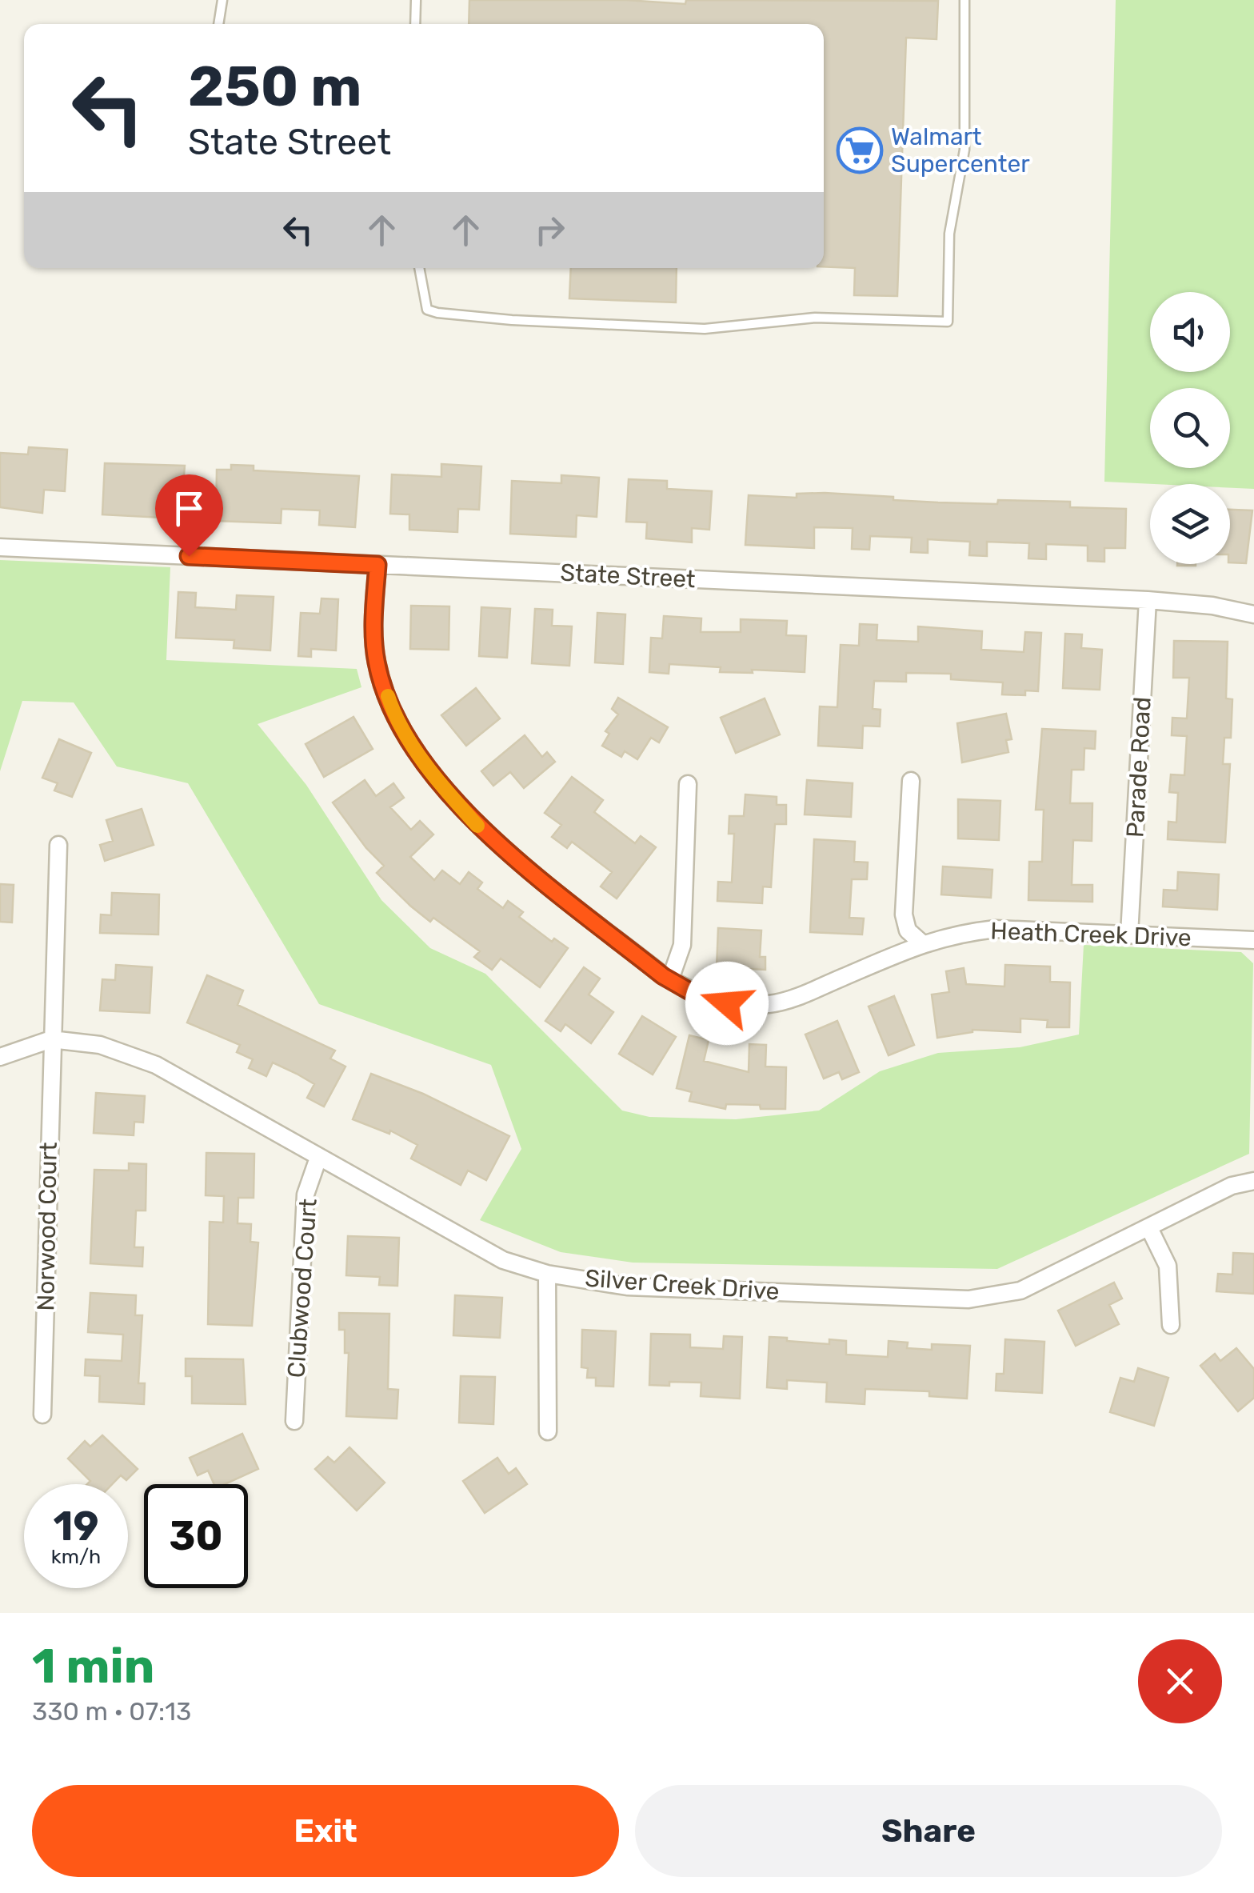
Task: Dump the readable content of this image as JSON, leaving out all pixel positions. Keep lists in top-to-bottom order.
{
  "streets": {
    "street": [
      "State Street",
      "Parade Road",
      "Heath Creek Drive",
      "Norwood Court",
      "Silver Creek Drive",
      "Clubwood Court"
    ]
  },
  "crossings": [
    ["State Street", "Parade Road"],
    ["State Street", "Heath Creek Drive"],
    ["Parade Road", "Heath Creek Drive"],
    ["Norwood Court", "Silver Creek Drive"],
    ["Silver Creek Drive", "Clubwood Court"]
  ],
  "places": {
    "supermarket": ["Walmart Supercenter"]
  },
  "page": {
    "turn": ["250 m", "State Street"],
    "speed": "19 km/h",
    "limit": "30",
    "heading": ["1 min", "330 m · 07:13"],
    "buttons": ["Exit", "Share"]
  }
}
